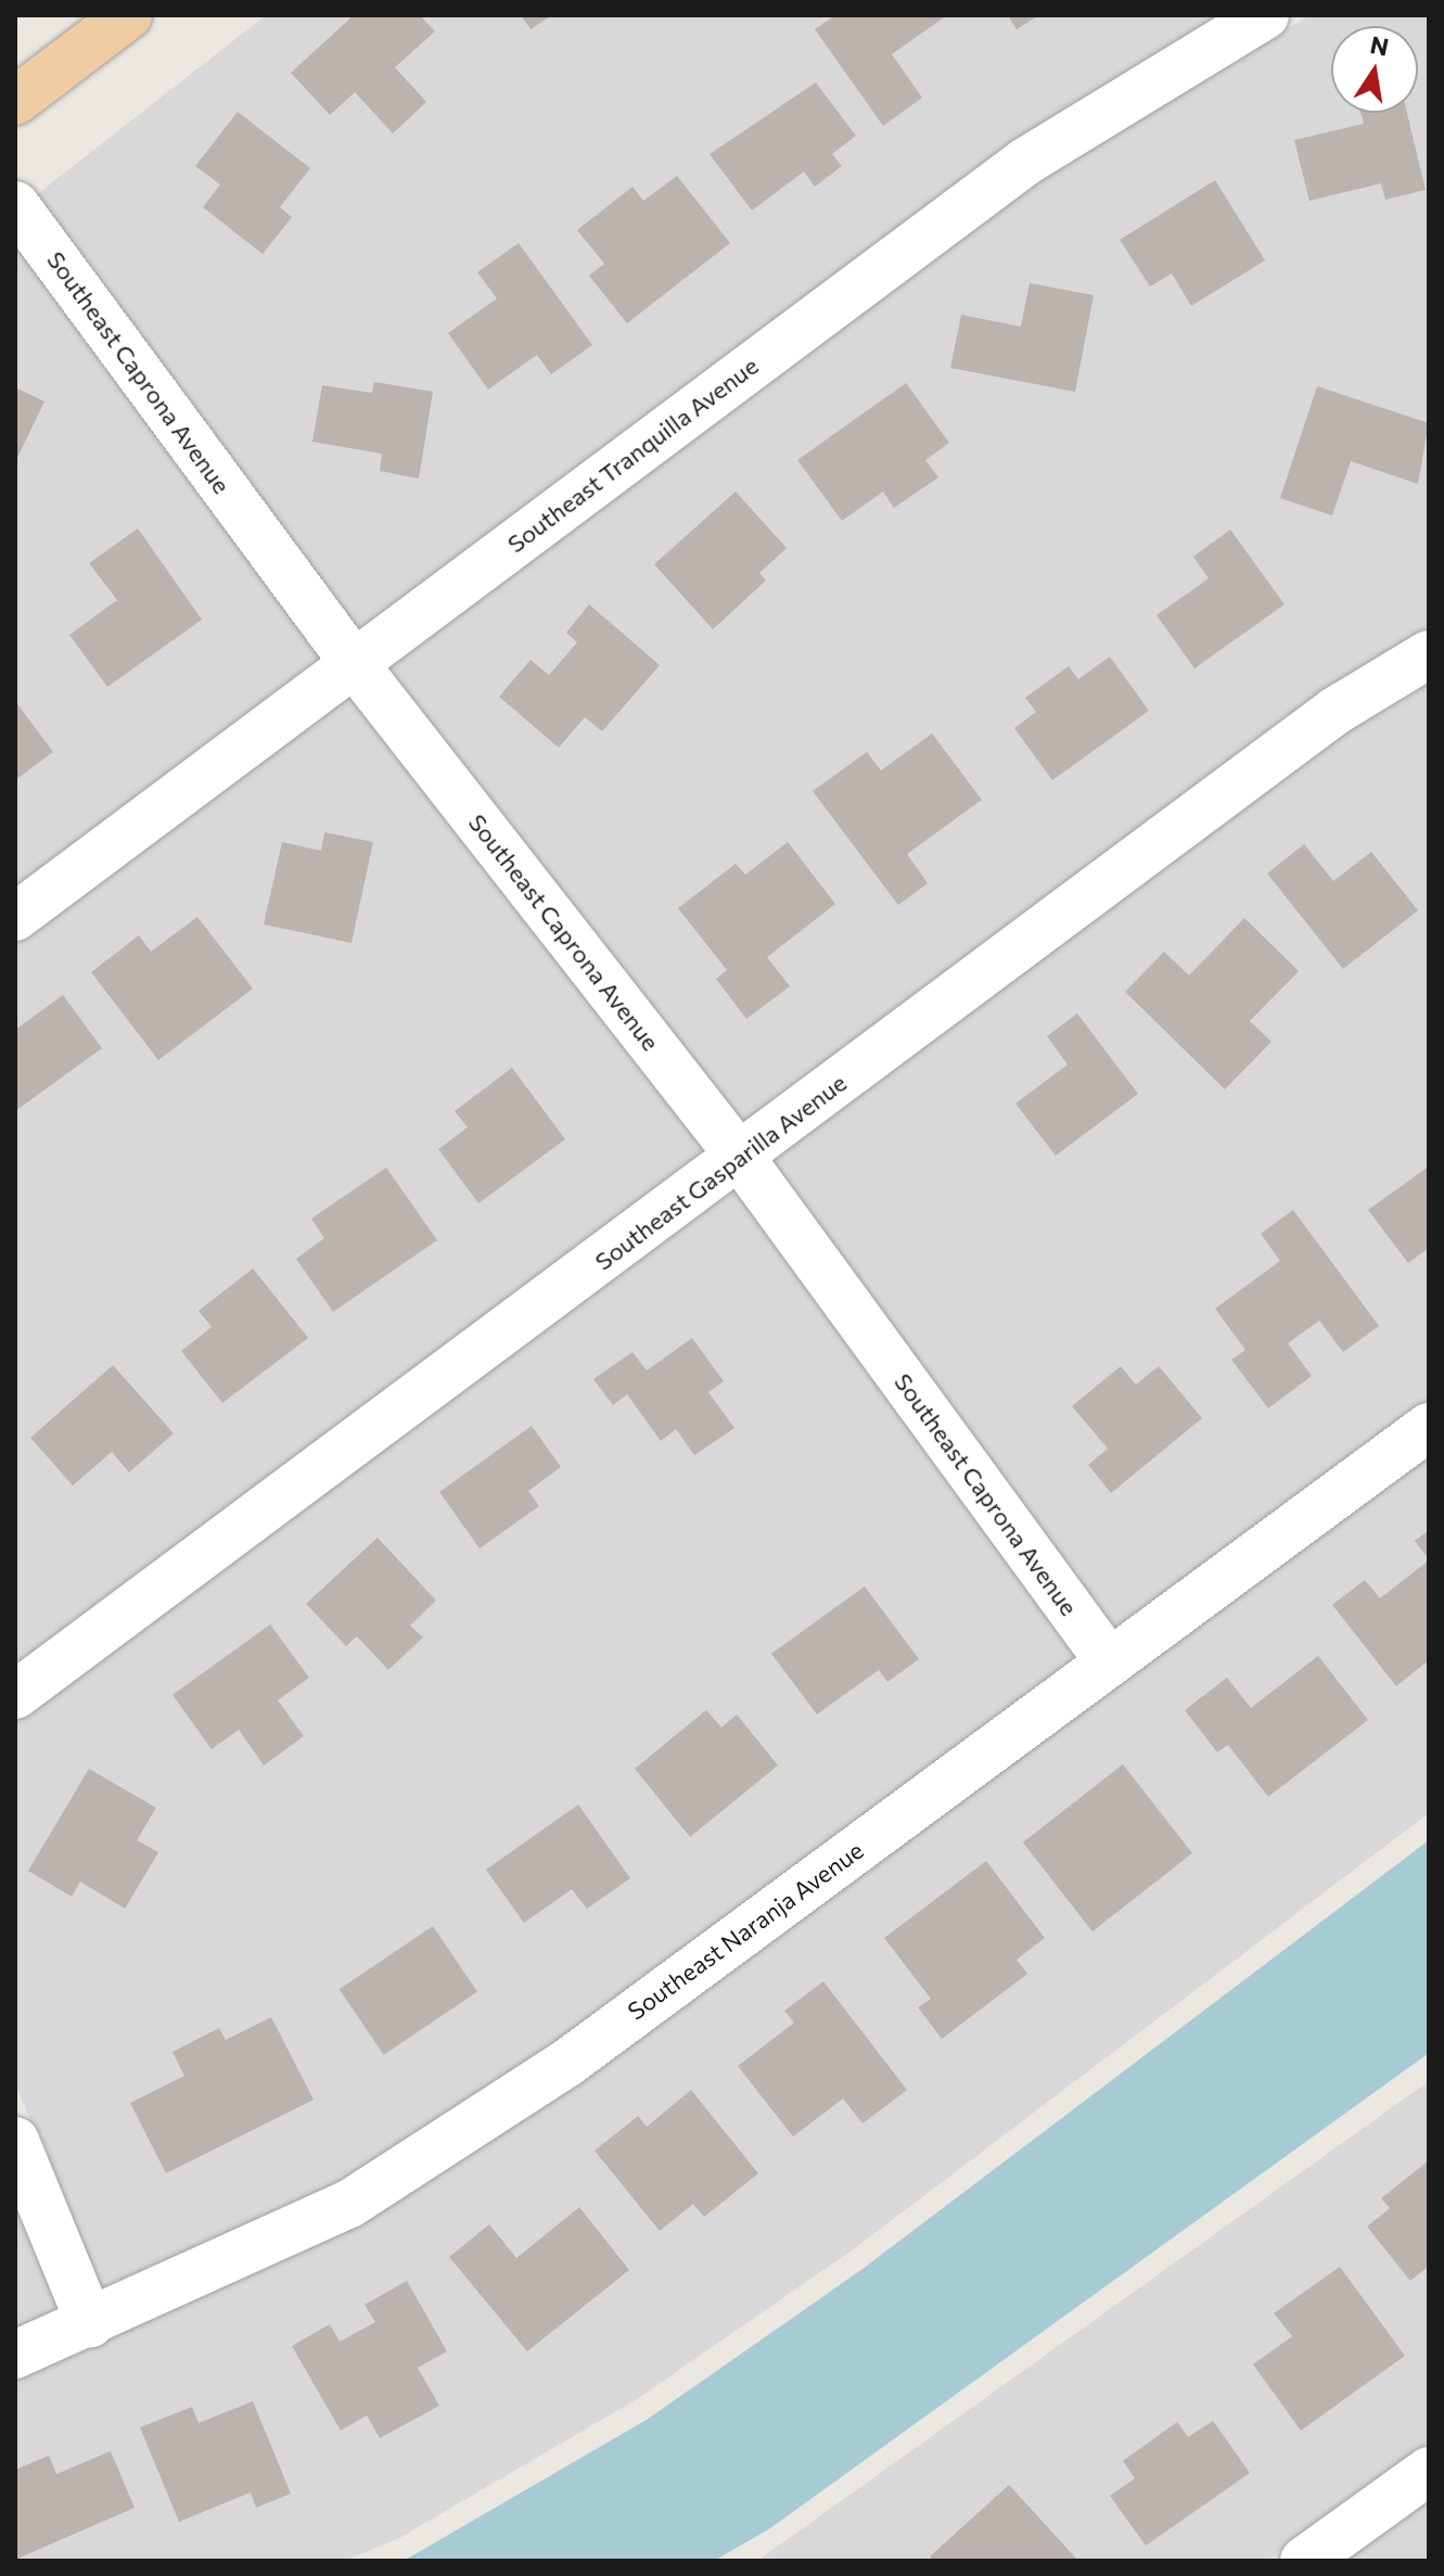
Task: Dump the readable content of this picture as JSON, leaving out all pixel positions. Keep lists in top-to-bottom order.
{
  "streets": {
    "street": [
      "Southeast Caprona Avenue",
      "Southeast Tranquilla Avenue",
      "Southeast Gasparilla Avenue",
      "Southeast Naranja Avenue"
    ]
  },
  "crossings": [
    ["Southeast Caprona Avenue", "Southeast Tranquilla Avenue"],
    ["Southeast Caprona Avenue", "Southeast Gasparilla Avenue"],
    ["Southeast Caprona Avenue", "Southeast Naranja Avenue"]
  ],
  "north": "top"
}
